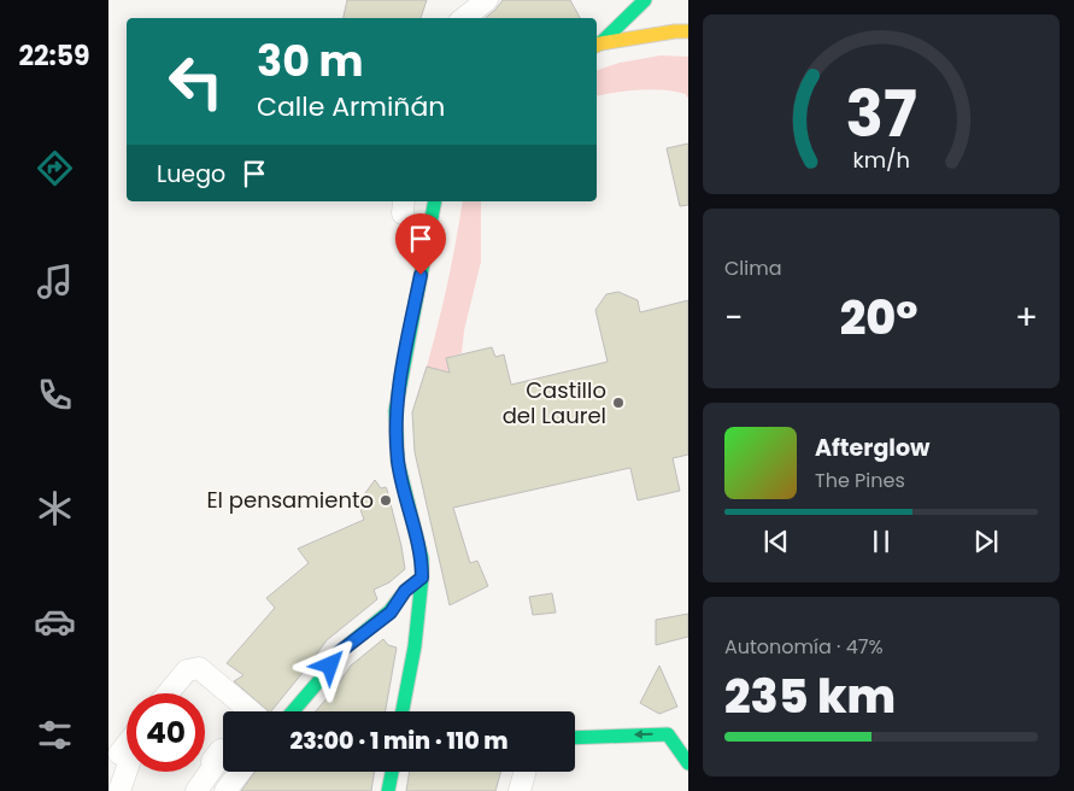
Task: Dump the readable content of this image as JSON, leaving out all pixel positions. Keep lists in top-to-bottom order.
{
  "places": ["Castillo del Laurel", "El pensamiento"],
  "page": {
    "tabs": "22:59",
    "turn": ["30 m", "Calle Armiñán"],
    "then": "Luego",
    "tile": [
      "Clima",
      ["Autonomía · 47%", "235 km"]
    ],
    "heat": ["−", "20°", "+"],
    "song": ["Afterglow", "The Pines"],
    "limit": "40",
    "trip": "23:00 · 1 min · 110 m",
    "gauge": ["37", "km/h"]
  }
}
